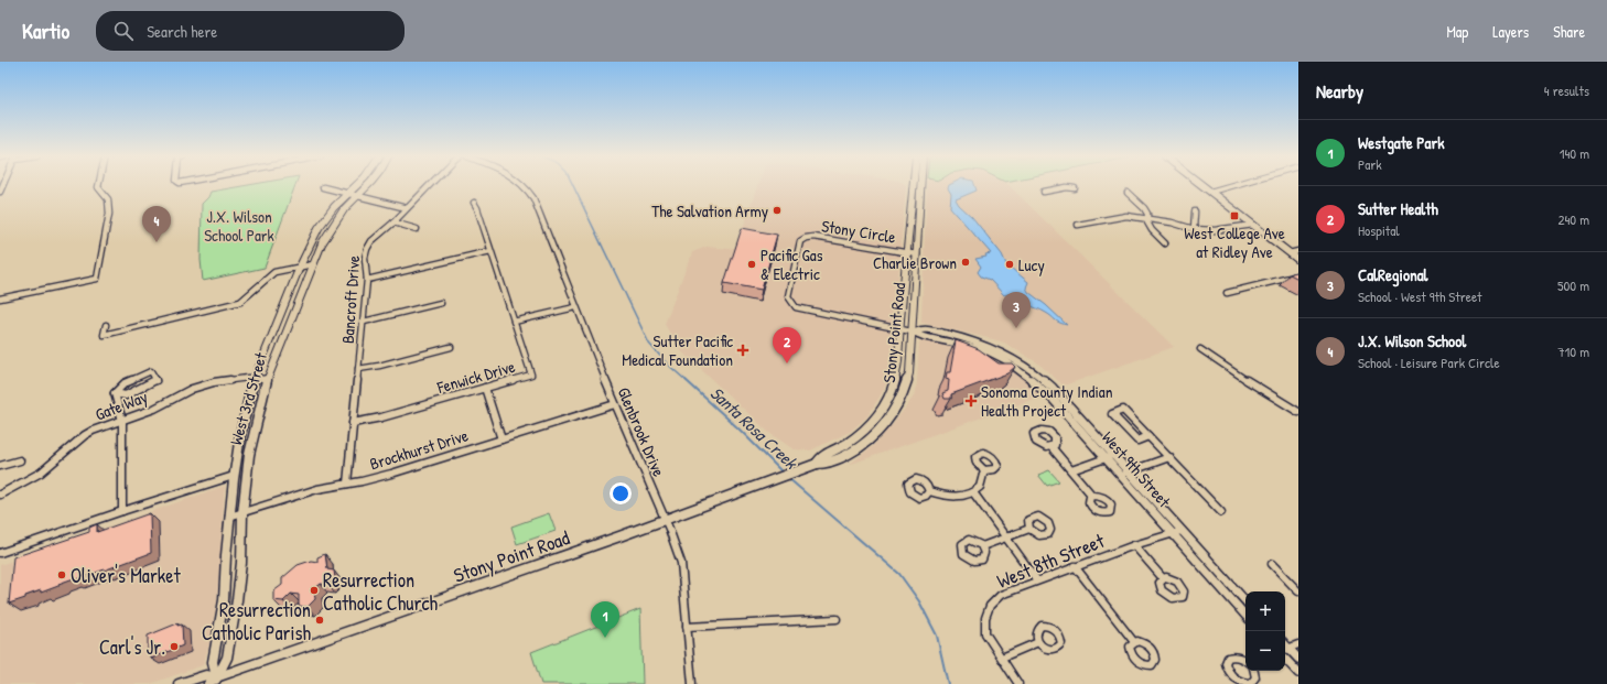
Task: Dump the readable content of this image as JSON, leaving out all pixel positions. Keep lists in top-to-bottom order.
{
  "streets": {
    "main road": ["Stony Point Road", "West 3rd Street"],
    "street": [
      "Stony Circle",
      "Bancroft Drive",
      "Fenwick Drive",
      "Gate Way",
      "Glenbrook Drive",
      "Brockhurst Drive",
      "West 9th Street",
      "West 8th Street"
    ]
  },
  "crossings": [
    ["Stony Circle", "Stony Point Road"],
    ["Stony Circle", "West 9th Street"],
    ["Bancroft Drive", "Fenwick Drive"],
    ["Bancroft Drive", "Brockhurst Drive"],
    ["Stony Point Road", "West 3rd Street"],
    ["Stony Point Road", "Glenbrook Drive"],
    ["Stony Point Road", "West 9th Street"],
    ["West 3rd Street", "Gate Way"],
    ["West 3rd Street", "Brockhurst Drive"],
    ["Glenbrook Drive", "Brockhurst Drive"],
    ["West 9th Street", "West 8th Street"]
  ],
  "water": ["Santa Rosa Creek"],
  "parks": ["J.X. Wilson School Park"],
  "places": {
    "other": [
      "The Salvation Army",
      "Charlie Brown",
      "Pacific Gas & Electric",
      "Lucy",
      "Oliver's Market",
      "Resurrection Catholic Church",
      "Resurrection Catholic Parish",
      "Carl's Jr."
    ],
    "transit": ["West College Ave at Ridley Ave"],
    "health": ["Sutter Pacific Medical Foundation", "Sonoma County Indian Health Project"]
  },
  "page": {
    "header": "Kartio",
    "search": "Search here",
    "nav": ["Map", "Layers", "Share"],
    "heading": ["Nearby", "4 results"],
    "list": [
      {
        "mark": "1",
        "name": "Westgate Park",
        "note": "Park",
        "value": "140 m"
      },
      {
        "mark": "2",
        "name": "Sutter Health",
        "note": "Hospital",
        "value": "240 m"
      },
      {
        "mark": "3",
        "name": "CalRegional",
        "note": "School · West 9th Street",
        "value": "500 m"
      },
      {
        "mark": "4",
        "name": "J.X. Wilson School",
        "note": "School · Leisure Park Circle",
        "value": "710 m"
      }
    ],
    "pins": [
      "4",
      "3",
      "2",
      "1"
    ],
    "map_buttons": ["+", "−"]
  }
}
